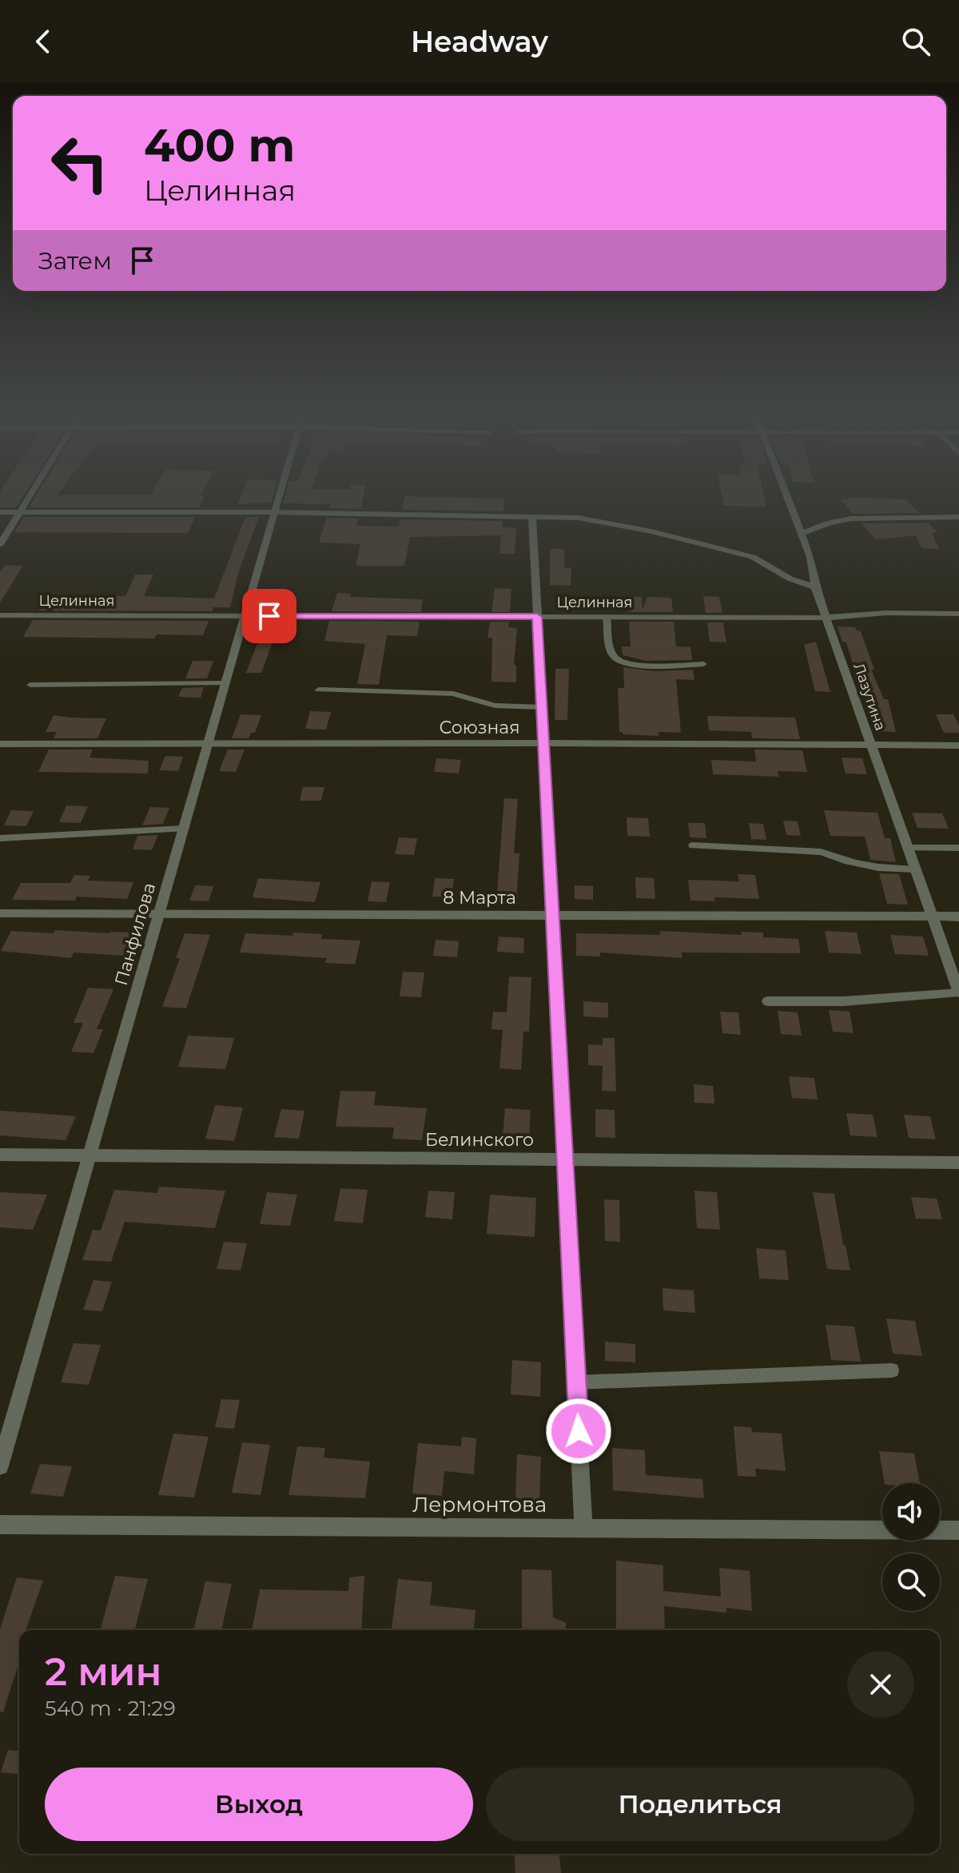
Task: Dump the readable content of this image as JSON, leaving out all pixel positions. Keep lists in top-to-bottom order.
{
  "streets": {
    "street": [
      "Целинная",
      "Лазутина",
      "Союзная",
      "8 Марта",
      "Панфилова",
      "Белинского",
      "Лермонтова"
    ]
  },
  "crossings": [
    ["Целинная", "Лазутина"],
    ["Целинная", "Панфилова"],
    ["Лазутина", "Союзная"],
    ["Лазутина", "8 Марта"],
    ["Союзная", "Панфилова"],
    ["8 Марта", "Панфилова"],
    ["Панфилова", "Белинского"]
  ],
  "page": {
    "header": "Headway",
    "turn": ["400 m", "Целинная"],
    "then": "Затем",
    "heading": ["2 мин", "540 m · 21:29"],
    "buttons": ["Выход", "Поделиться"]
  }
}
